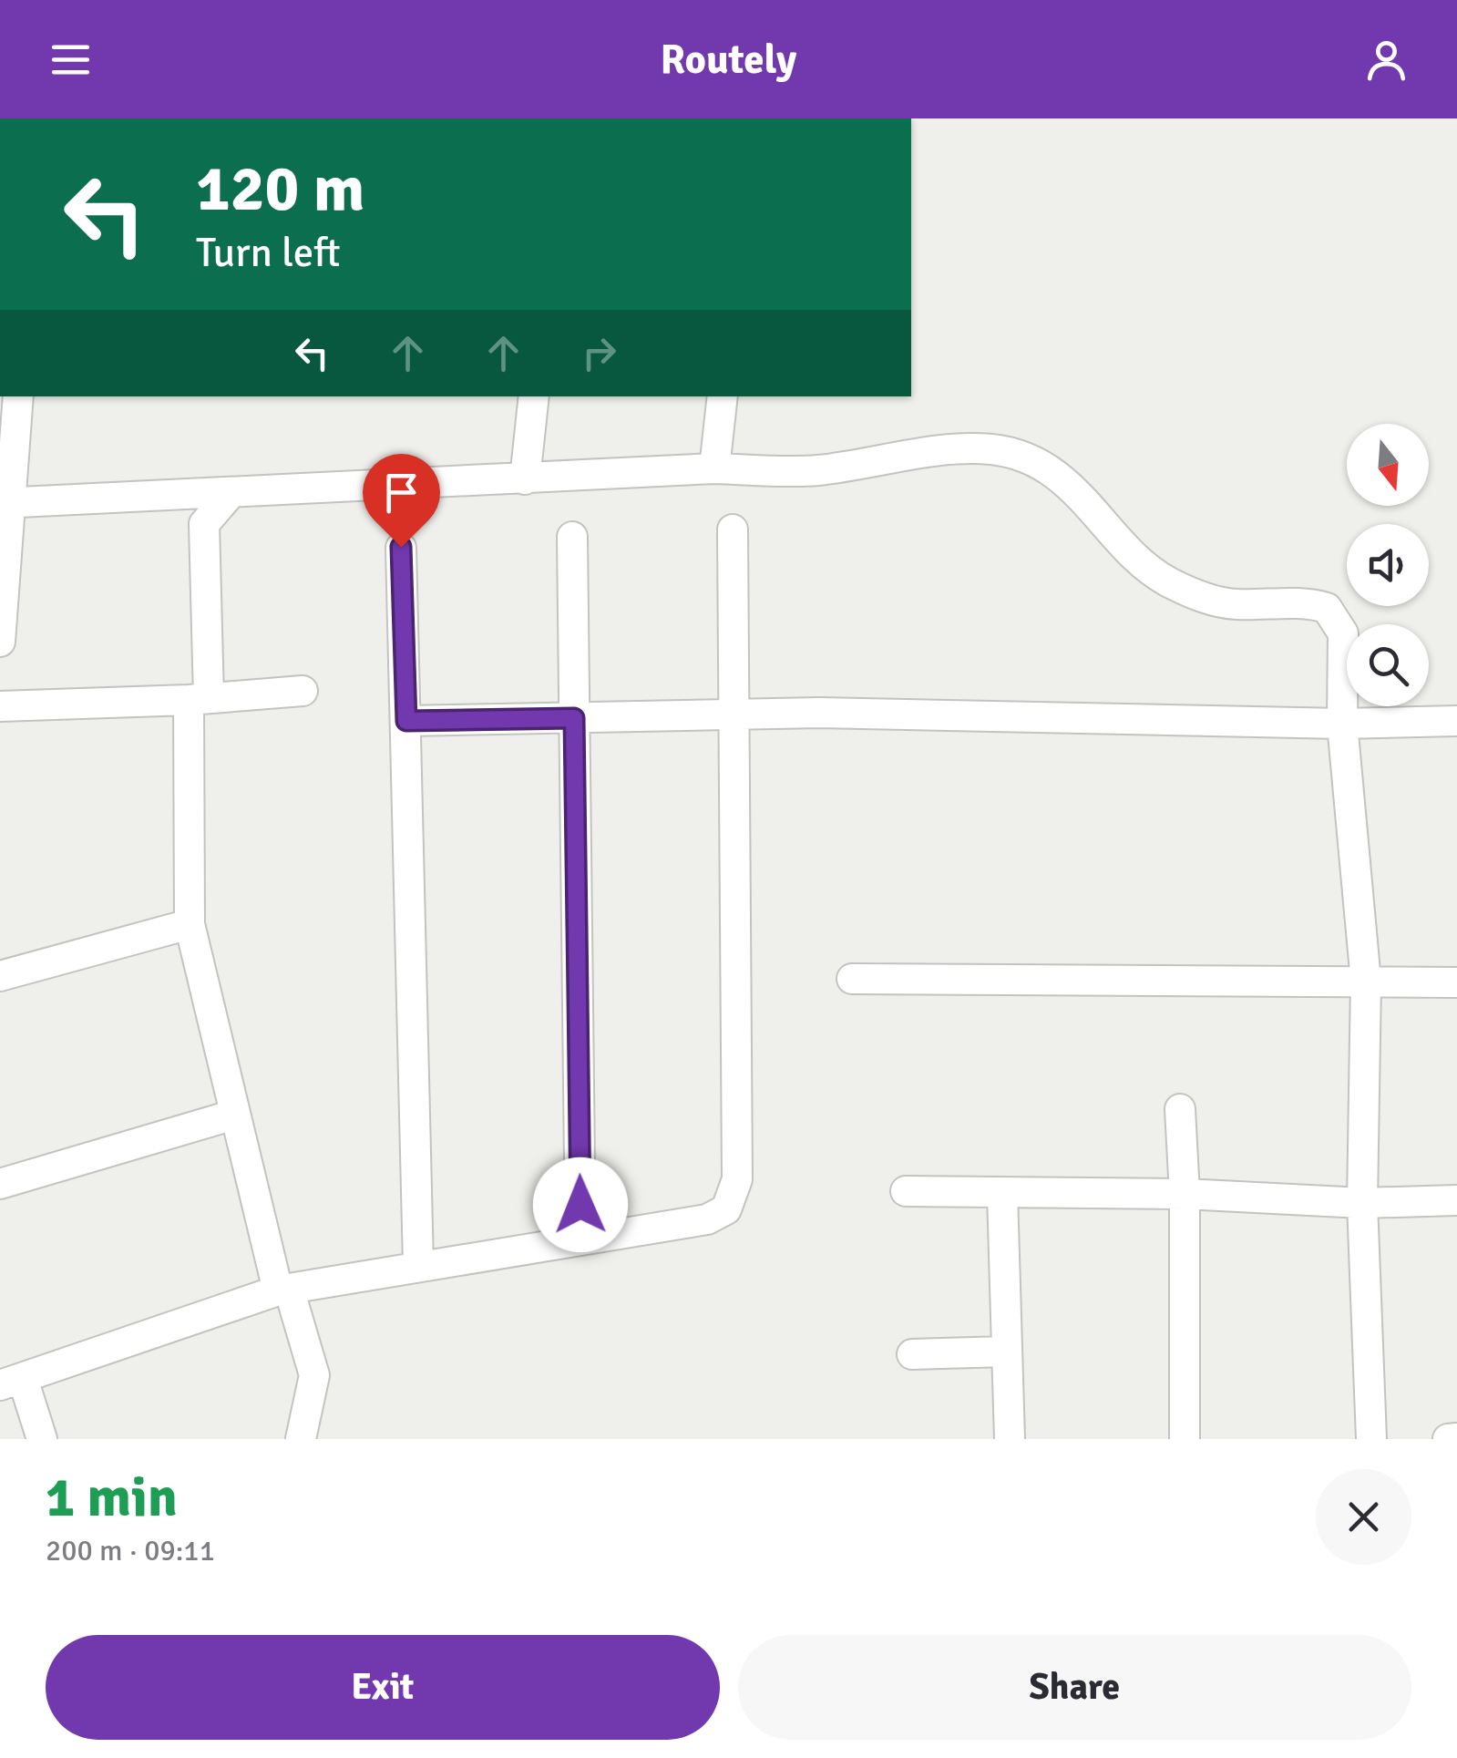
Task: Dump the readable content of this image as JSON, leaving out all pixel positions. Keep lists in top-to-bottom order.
{
  "north": "bottom",
  "page": {
    "header": "Routely",
    "turn": ["120 m", "Turn left"],
    "heading": ["1 min", "200 m · 09:11"],
    "buttons": ["Exit", "Share"]
  }
}
